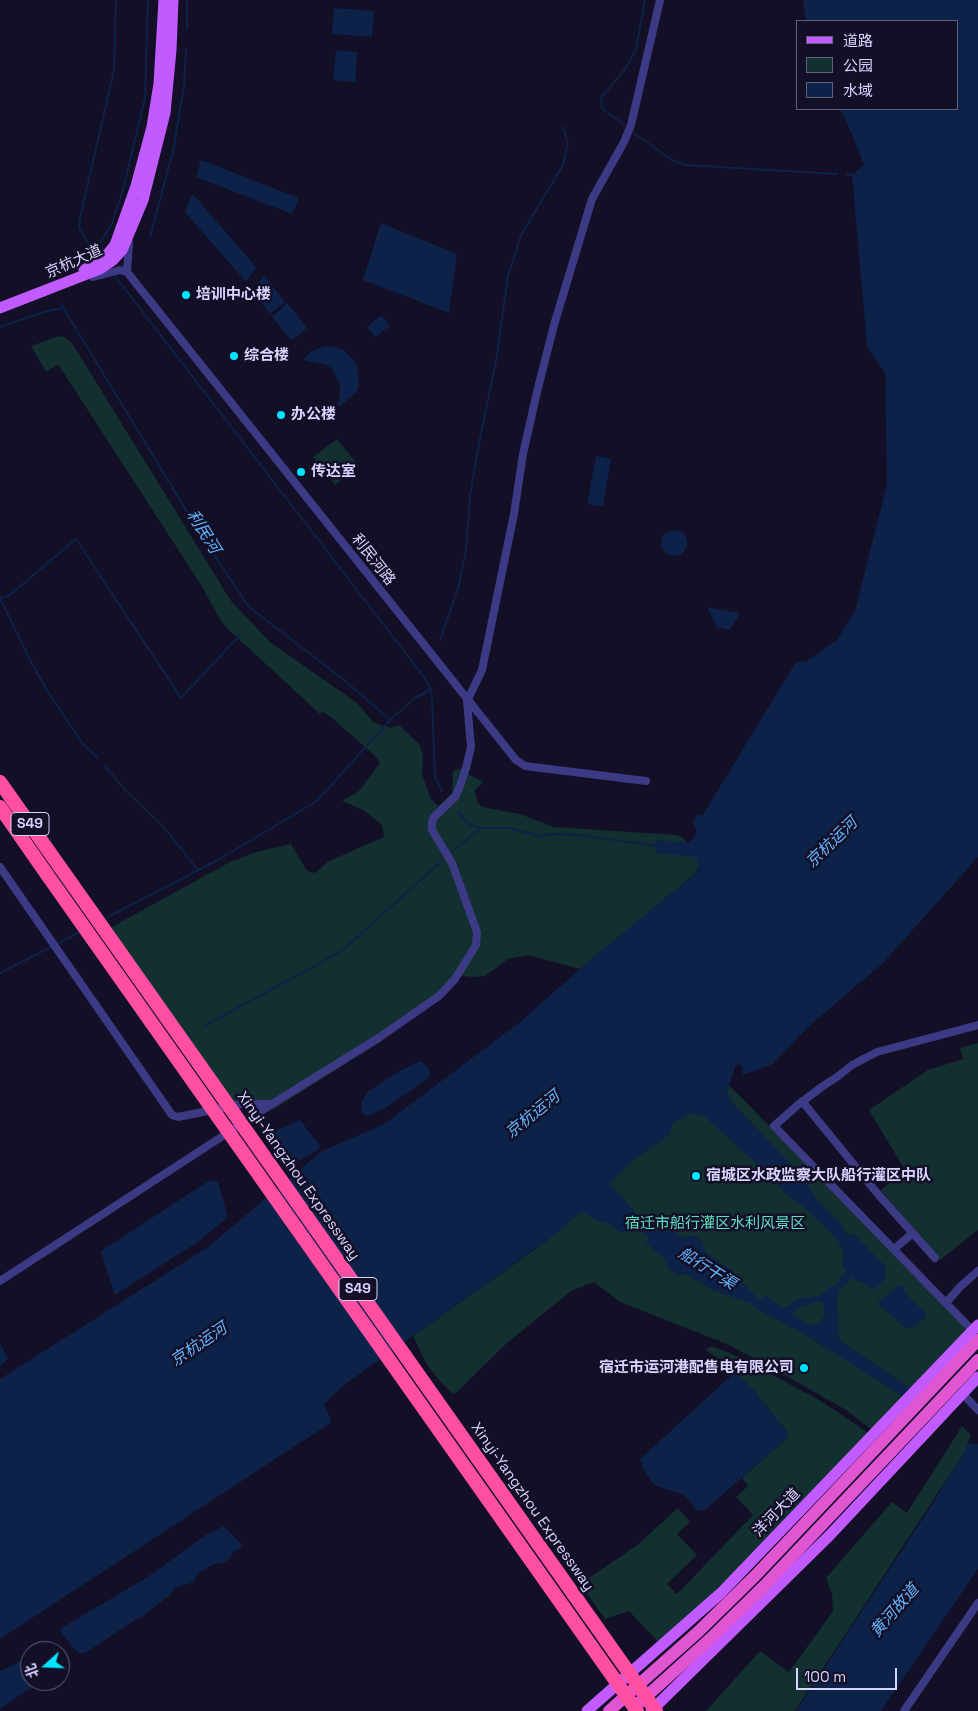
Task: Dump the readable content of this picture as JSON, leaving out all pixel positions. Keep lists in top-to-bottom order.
{
  "streets": {
    "highway": ["S49", "Xinyi-Yangzhou Expressway", "洋河大道"],
    "main road": ["京杭大道"],
    "street": ["利民河路"]
  },
  "water": [
    "利民河",
    "京杭运河",
    "船行干渠",
    "黄河故道"
  ],
  "parks": ["宿迁市船行灌区水利风景区"],
  "places": [
    "培训中心楼",
    "综合楼",
    "办公楼",
    "传达室",
    "宿城区水政监察大队船行灌区中队",
    "宿迁市运河港配售电有限公司"
  ],
  "legend": ["道路", "公园", "水域"],
  "scale_bar": "100 m",
  "north": "left"
}
